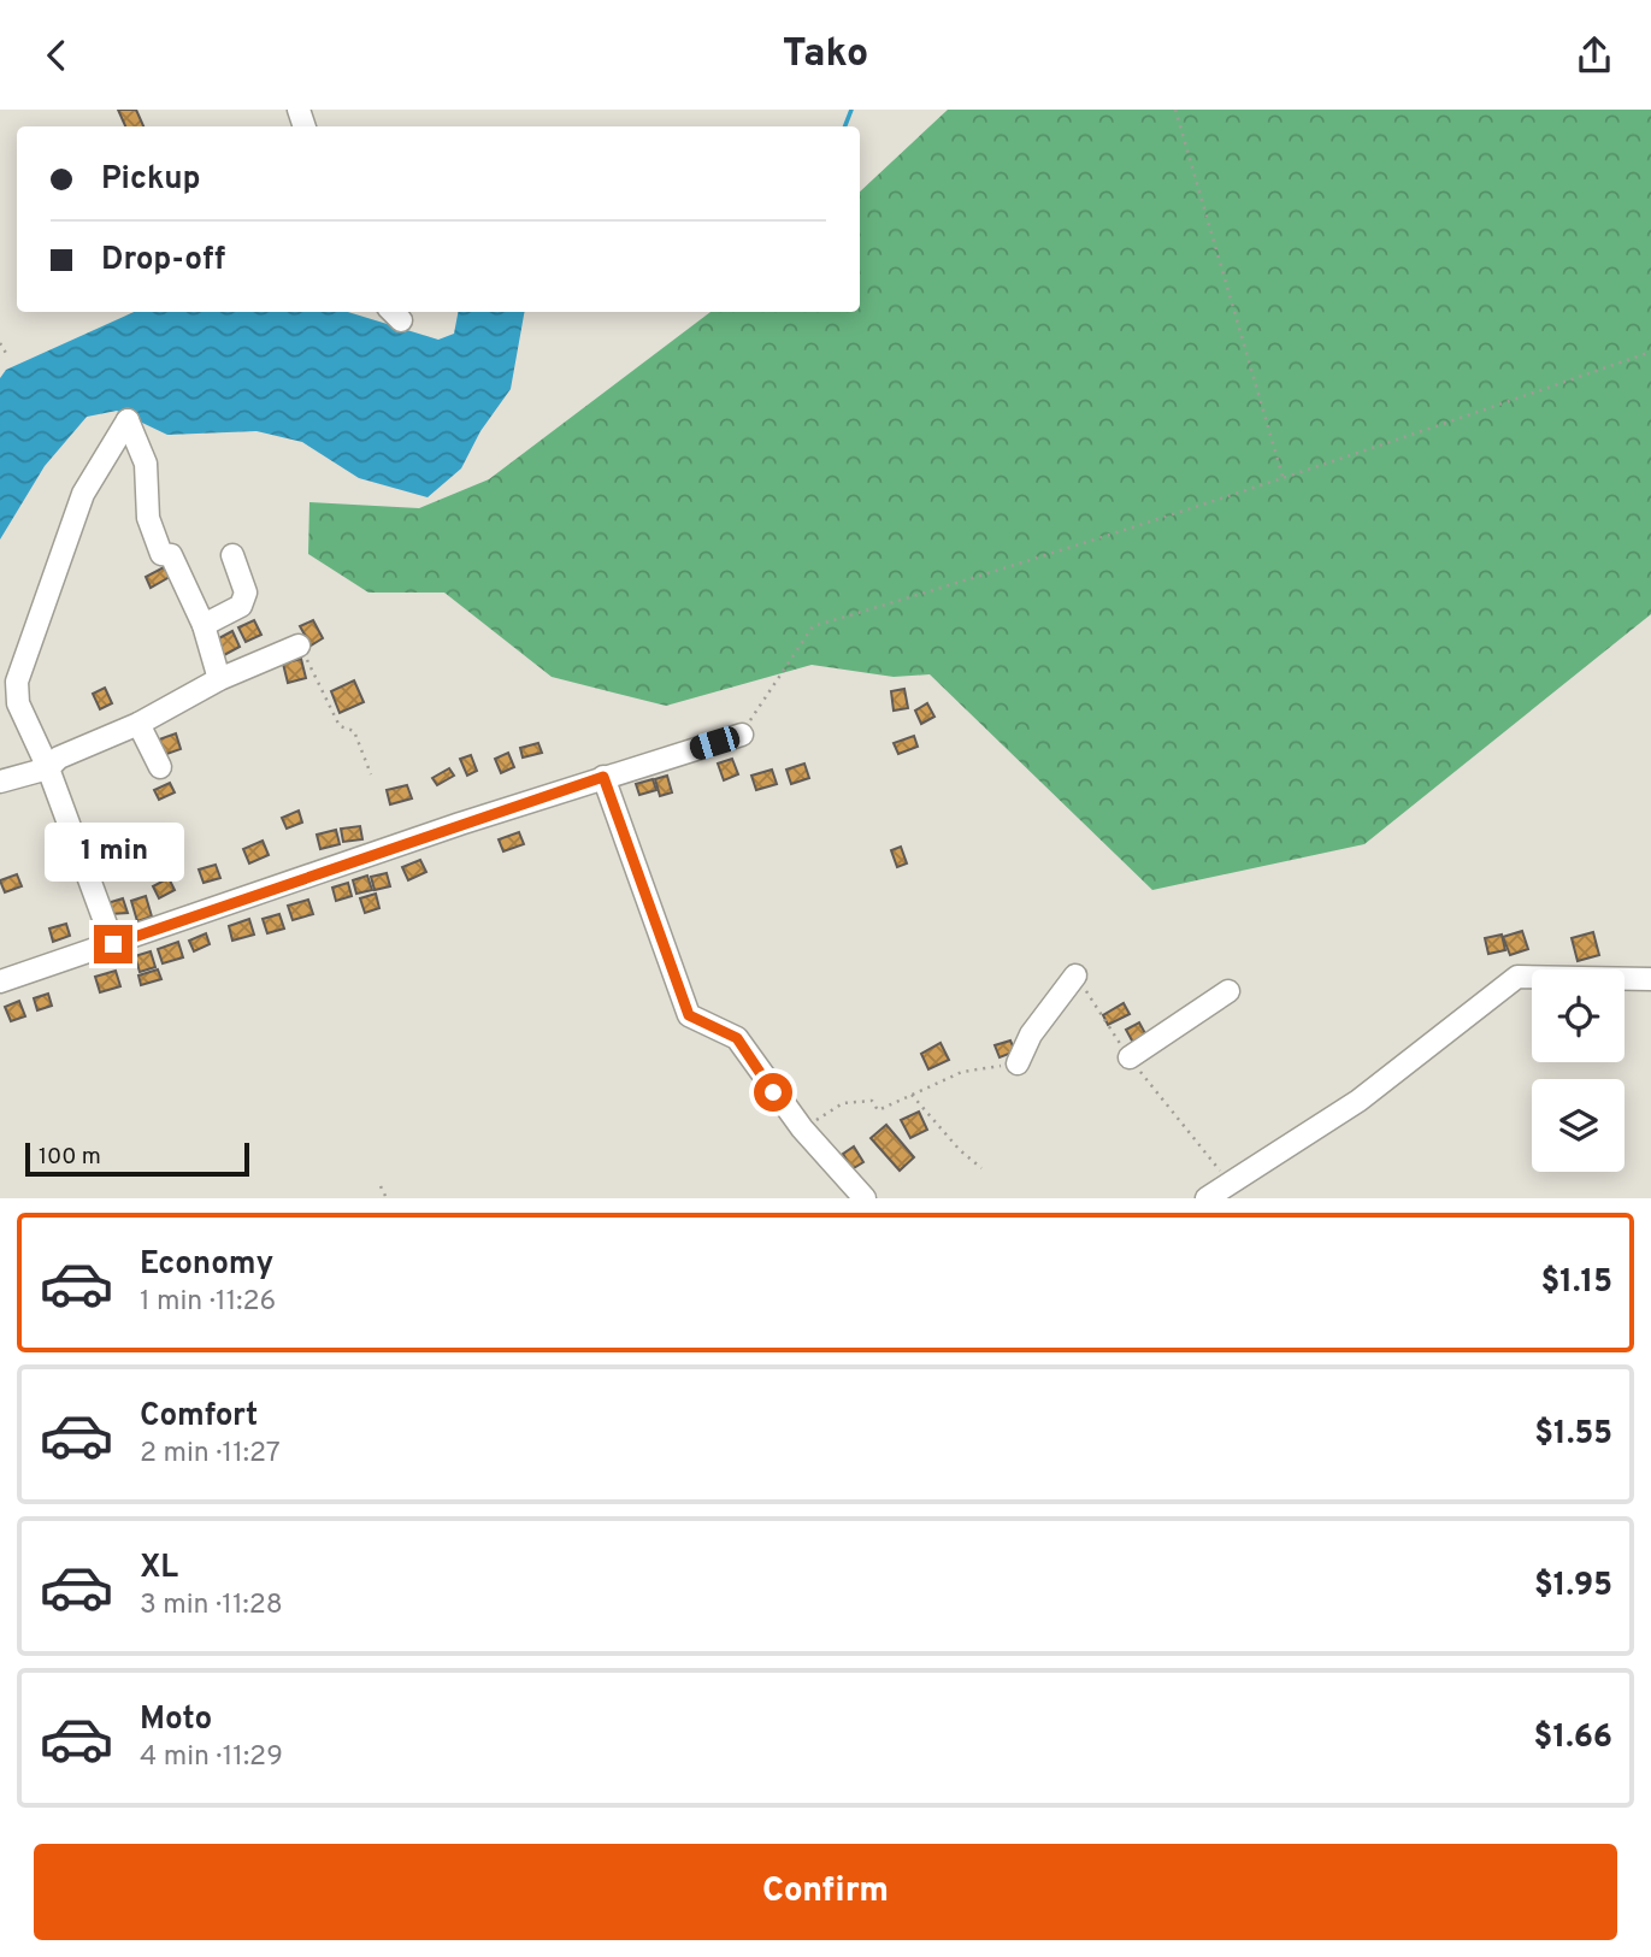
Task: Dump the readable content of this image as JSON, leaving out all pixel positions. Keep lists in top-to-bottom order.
{
  "scale_bar": "100 m",
  "page": {
    "header": "Tako",
    "banner": ["Pickup", "Drop-off"],
    "bubble": "1 min",
    "scale": "100 m",
    "list": [
      {
        "name": "Economy",
        "note": "1 min · 11:26",
        "value": "$1.15"
      },
      {
        "name": "Comfort",
        "note": "2 min · 11:27",
        "value": "$1.55"
      },
      {
        "name": "XL",
        "note": "3 min · 11:28",
        "value": "$1.95"
      },
      {
        "name": "Moto",
        "note": "4 min · 11:29",
        "value": "$1.66"
      }
    ],
    "buttons": "Confirm"
  }
}
